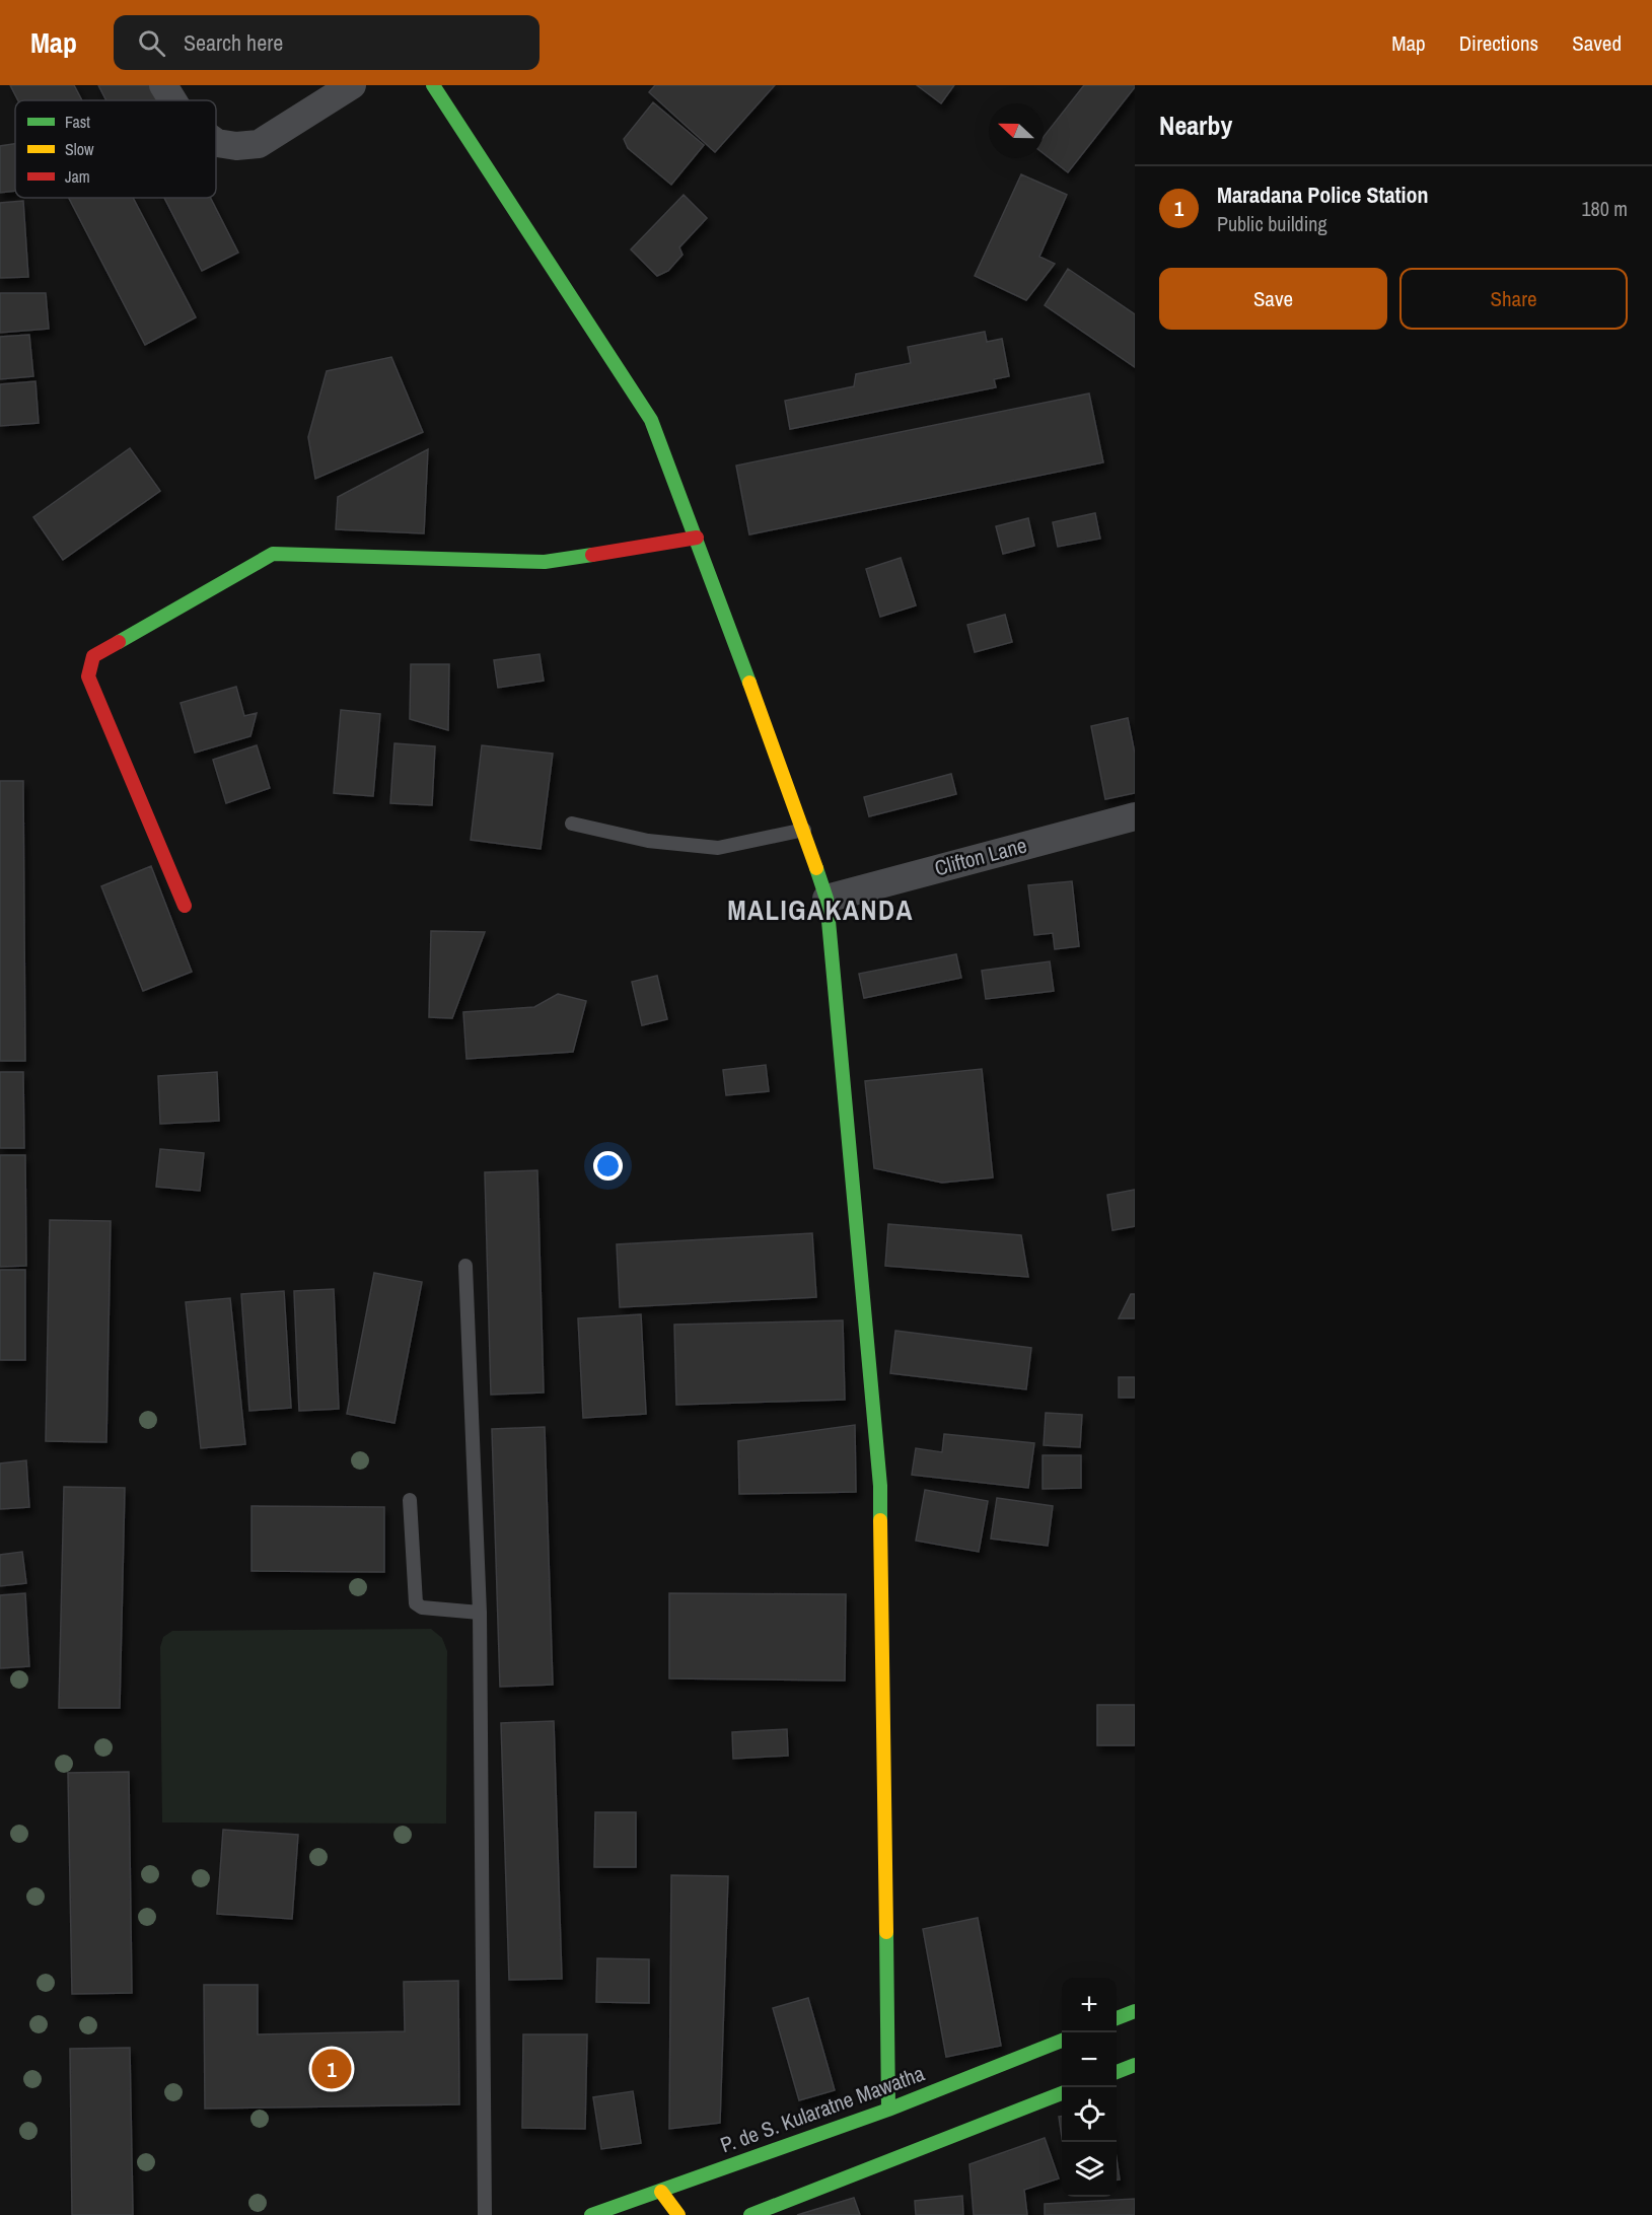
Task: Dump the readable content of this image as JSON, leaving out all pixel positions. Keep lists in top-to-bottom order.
{
  "streets": {
    "main road": ["P. de S. Kularatne Mawatha"],
    "street": ["Clifton Lane"]
  },
  "districts": ["MALIGAKANDA"],
  "legend": ["Fast", "Slow", "Jam"],
  "north": "left",
  "page": {
    "header": "Map",
    "search": "Search here",
    "nav": ["Map", "Directions", "Saved"],
    "heading": "Nearby",
    "list": [
      {
        "mark": "1",
        "name": "Maradana Police Station",
        "note": "Public building",
        "value": "180 m"
      }
    ],
    "buttons": ["Save", "Share"],
    "map_buttons": ["+", "−"],
    "pins": "1"
  }
}
